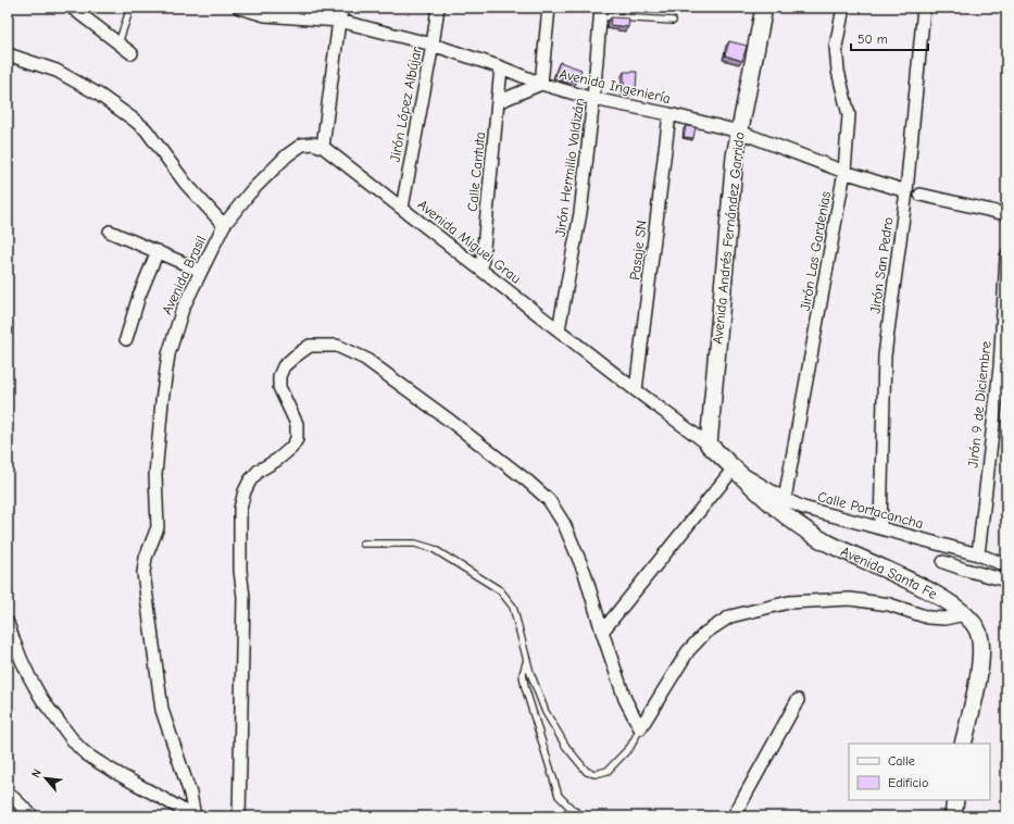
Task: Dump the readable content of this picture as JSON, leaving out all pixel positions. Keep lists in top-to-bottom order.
{
  "streets": {
    "street": [
      "Avenida Ingeniería",
      "Jirón López Albújar",
      "Jirón Hermilio Valdizán",
      "Calle Cantuta",
      "Avenida Andrés Fernández Garrido",
      "Avenida Miguel Grau",
      "Pasaje SN",
      "Jirón Las Gardenias",
      "Jirón San Pedro",
      "Avenida Brasil",
      "Jirón 9 de Diciembre",
      "Calle Portacancha",
      "Avenida Santa Fe"
    ]
  },
  "crossings": [
    ["Avenida Ingeniería", "Jirón López Albújar"],
    ["Avenida Ingeniería", "Jirón Hermilio Valdizán"],
    ["Avenida Ingeniería", "Calle Cantuta"],
    ["Avenida Ingeniería", "Avenida Andrés Fernández Garrido"],
    ["Avenida Ingeniería", "Pasaje SN"],
    ["Avenida Ingeniería", "Jirón Las Gardenias"],
    ["Avenida Ingeniería", "Jirón San Pedro"],
    ["Jirón López Albújar", "Avenida Miguel Grau"],
    ["Jirón Hermilio Valdizán", "Avenida Miguel Grau"],
    ["Calle Cantuta", "Avenida Miguel Grau"],
    ["Avenida Andrés Fernández Garrido", "Avenida Miguel Grau"],
    ["Avenida Andrés Fernández Garrido", "Avenida Santa Fe"],
    ["Avenida Miguel Grau", "Pasaje SN"],
    ["Avenida Miguel Grau", "Avenida Brasil"],
    ["Avenida Miguel Grau", "Avenida Santa Fe"],
    ["Jirón Las Gardenias", "Calle Portacancha"],
    ["Jirón San Pedro", "Calle Portacancha"],
    ["Jirón 9 de Diciembre", "Calle Portacancha"],
    ["Calle Portacancha", "Avenida Santa Fe"]
  ],
  "legend": ["Calle", "Edificio"],
  "scale_bar": "50 m",
  "north": "top left"
}
